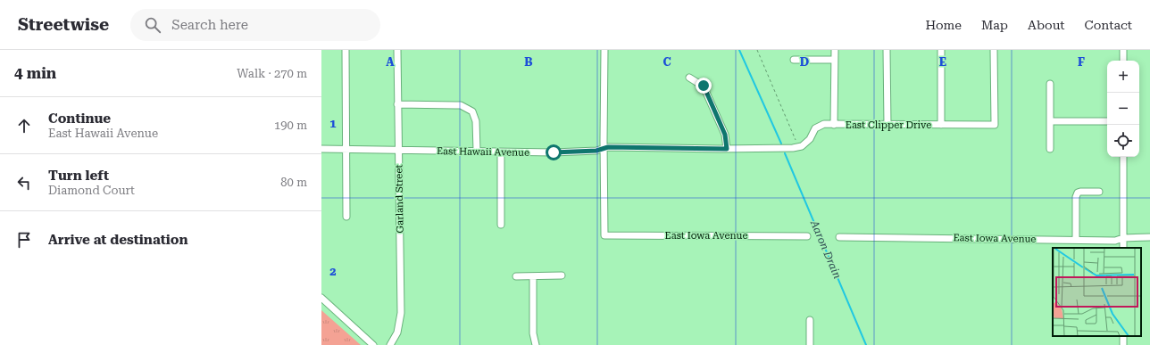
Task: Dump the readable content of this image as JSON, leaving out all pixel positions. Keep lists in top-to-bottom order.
{
  "streets": {
    "street": [
      "East Clipper Drive",
      "East Hawaii Avenue",
      "Garland Street",
      "East Iowa Avenue"
    ]
  },
  "crossings": [
    ["East Clipper Drive", "East Hawaii Avenue"],
    ["East Hawaii Avenue", "Garland Street"],
    ["East Hawaii Avenue", "East Iowa Avenue"]
  ],
  "water": ["Aaron Drain"],
  "page": {
    "header": "Streetwise",
    "search": "Search here",
    "nav": [
      "Home",
      "Map",
      "About",
      "Contact"
    ],
    "heading": ["4 min", "Walk · 270 m"],
    "map_buttons": ["+", "−"],
    "list": [
      ["Continue", "East Hawaii Avenue", "190 m"],
      ["Turn left", "Diamond Court", "80 m"],
      "Arrive at destination"
    ]
  },
  "grid": {
    "columns": [
      "A",
      "B",
      "C",
      "D",
      "E",
      "F"
    ],
    "rows": ["1", "2"]
  }
}
